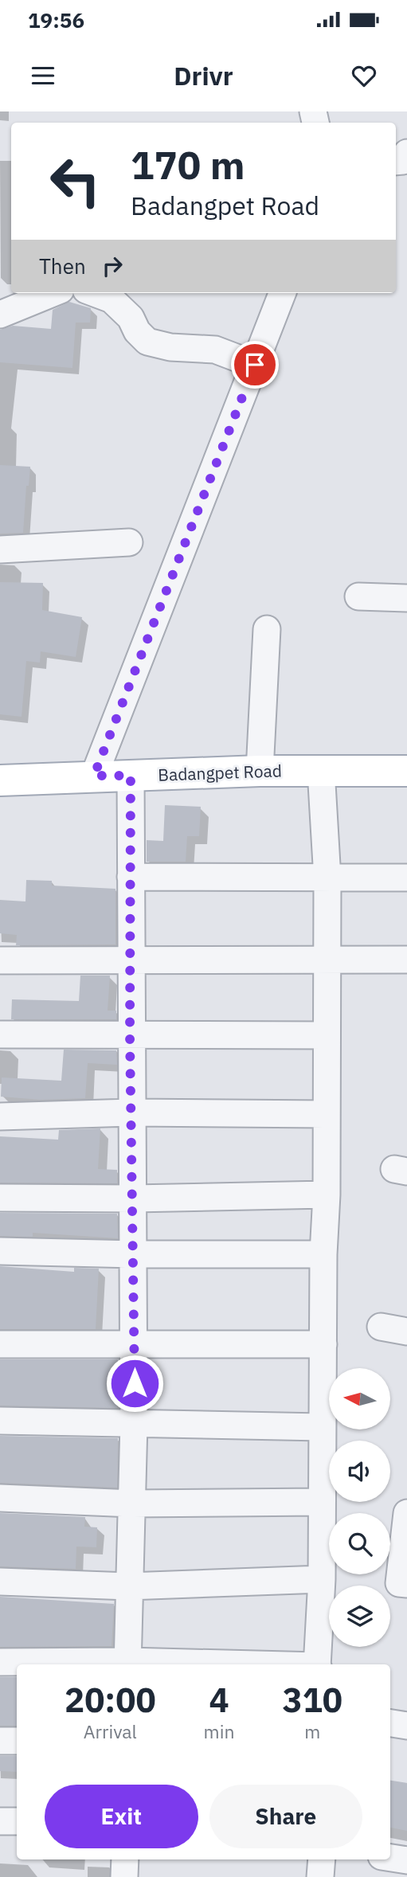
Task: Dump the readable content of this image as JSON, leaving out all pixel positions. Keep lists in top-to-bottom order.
{
  "streets": {
    "main road": ["Badangpet Road"]
  },
  "north": "left",
  "page": {
    "status": "19:56",
    "header": "Drivr",
    "turn": ["170 m", "Badangpet Road"],
    "then": "Then",
    "eta": [
      "20:00",
      "Arrival",
      "4",
      "min",
      "310",
      "m"
    ],
    "buttons": ["Exit", "Share"]
  }
}
